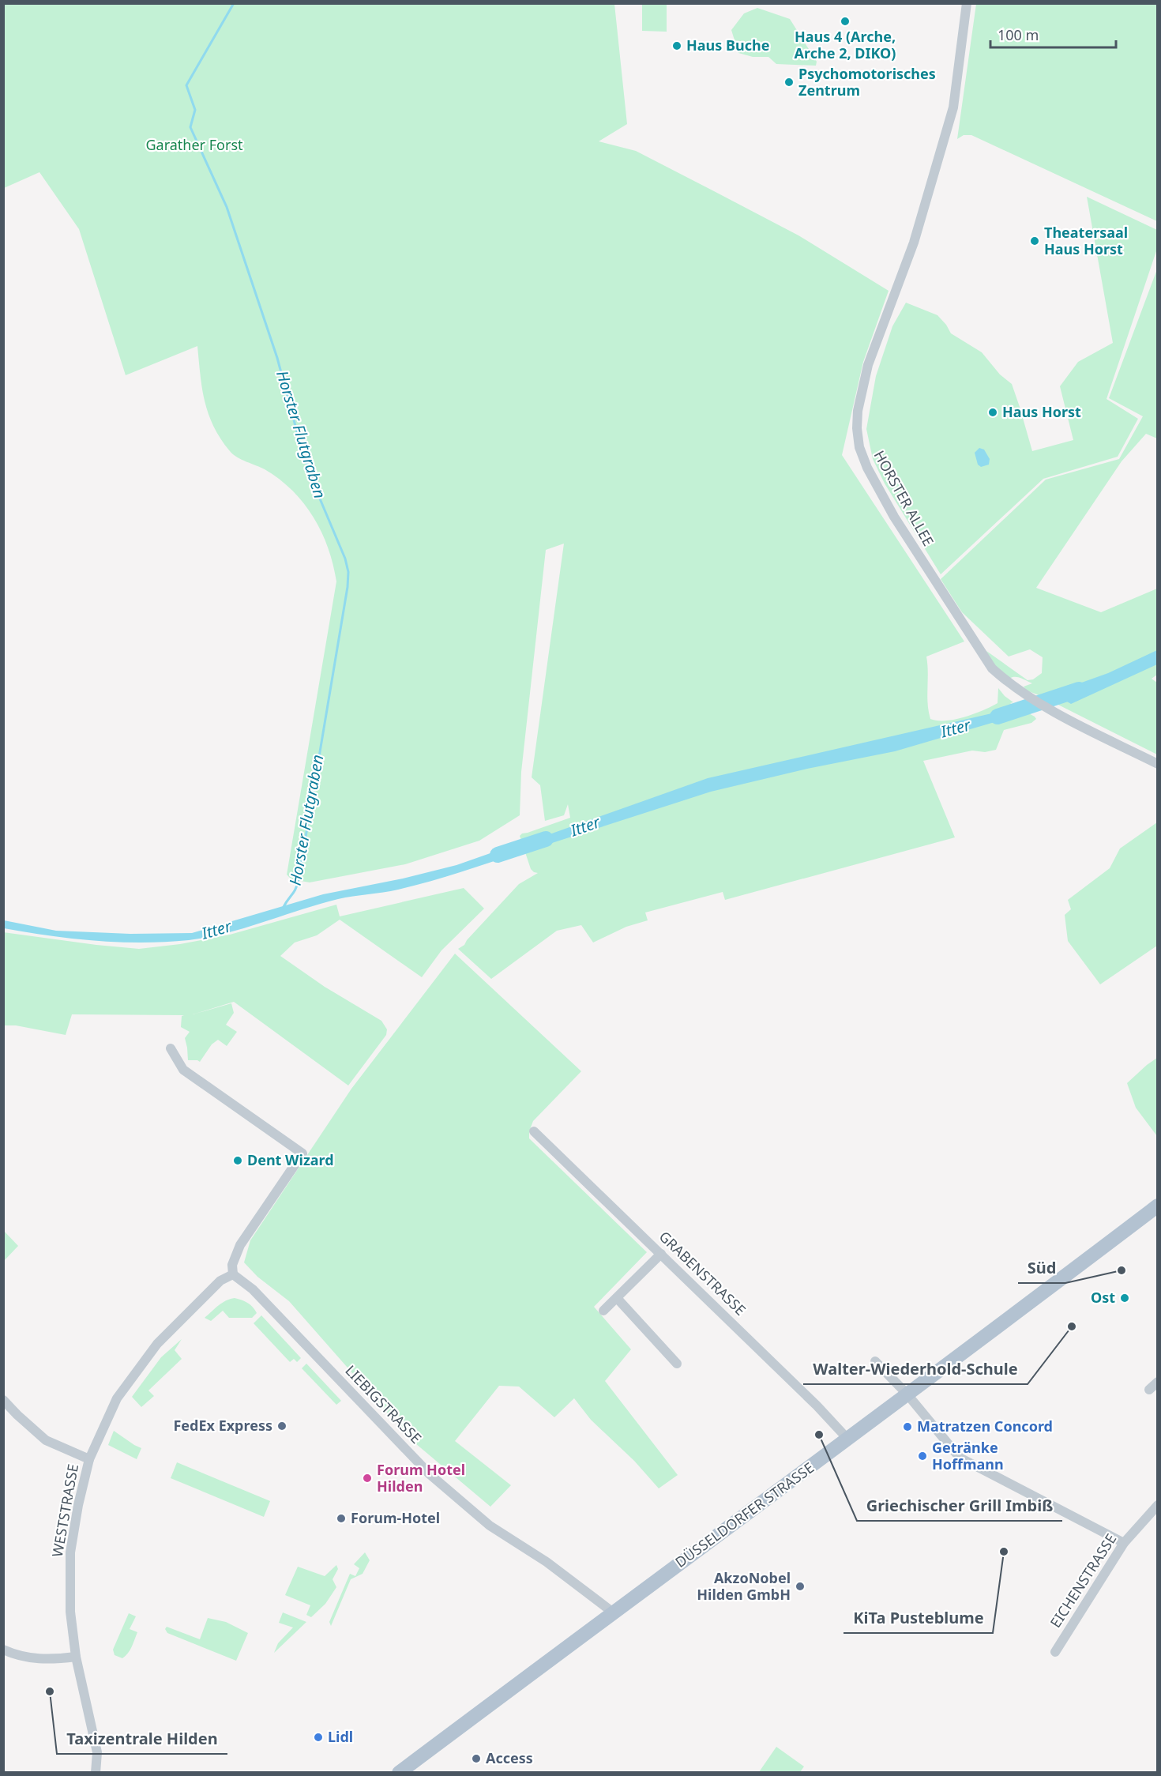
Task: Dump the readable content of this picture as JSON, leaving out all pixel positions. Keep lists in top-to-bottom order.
{
  "streets": {
    "main road": ["DÜSSELDORFER STRASSE"],
    "street": [
      "HORSTER ALLEE",
      "GRABENSTRASSE",
      "LIEBIGSTRASSE",
      "WESTSTRASSE",
      "EICHENSTRASSE"
    ]
  },
  "crossings": [
    ["GRABENSTRASSE", "DÜSSELDORFER STRASSE"],
    ["LIEBIGSTRASSE", "WESTSTRASSE"],
    ["LIEBIGSTRASSE", "DÜSSELDORFER STRASSE"]
  ],
  "water": ["Horster Flutgraben", "Itter"],
  "parks": ["Garather Forst"],
  "places": [
    "Haus 4 (Arche, Arche 2, DIKO)",
    "Haus Buche",
    "Psychomotorisches Zentrum",
    "Theatersaal Haus Horst",
    "Haus Horst",
    "Dent Wizard",
    "Süd",
    "Ost",
    "Walter-Wiederhold-Schule",
    "FedEx Express",
    "Matratzen Concord",
    "Griechischer Grill Imbiß",
    "Getränke Hoffmann",
    "Forum Hotel Hilden",
    "Forum-Hotel",
    "KiTa Pusteblume",
    "AkzoNobel Hilden GmbH",
    "Taxizentrale Hilden",
    "Lidl",
    "Access"
  ],
  "scale_bar": "100 m"
}
